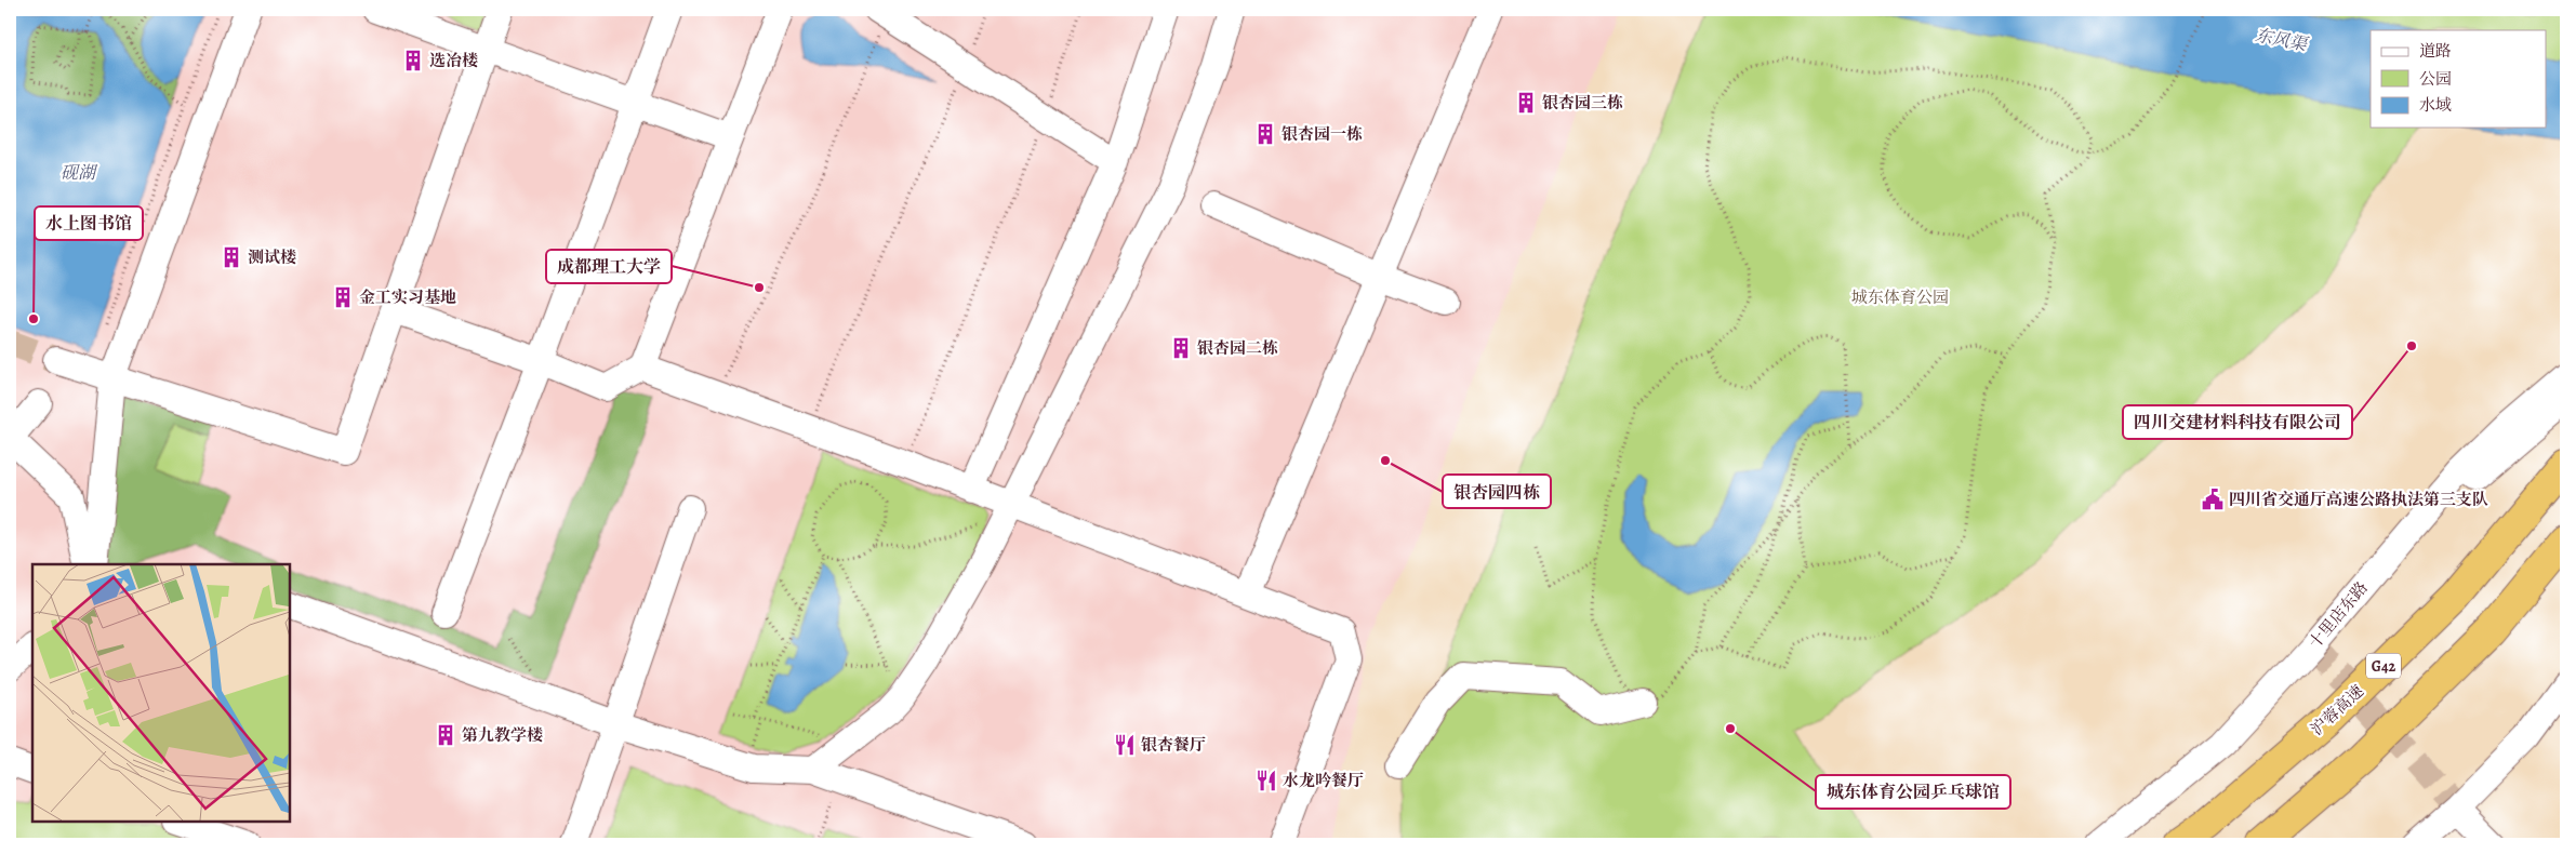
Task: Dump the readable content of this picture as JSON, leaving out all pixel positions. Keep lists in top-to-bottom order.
{
  "streets": {
    "highway": ["G42", "沪蓉高速"],
    "street": ["十里店东路"]
  },
  "water": ["东风渠", "砚湖"],
  "parks": ["城东体育公园"],
  "places": {
    "building": [
      "选冶楼",
      "银杏园三栋",
      "银杏园一栋",
      "测试楼",
      "金工实习基地",
      "银杏园二栋",
      "第九教学楼"
    ],
    "other": [
      "成都理工大学",
      "水上图书馆",
      "四川交建材料科技有限公司",
      "银杏园四栋",
      "城东体育公园乒乓球馆"
    ],
    "public building": ["四川省交通厅高速公路执法第三支队"],
    "restaurant": ["银杏餐厅", "水龙吟餐厅"]
  },
  "legend": ["道路", "公园", "水域"]
}
